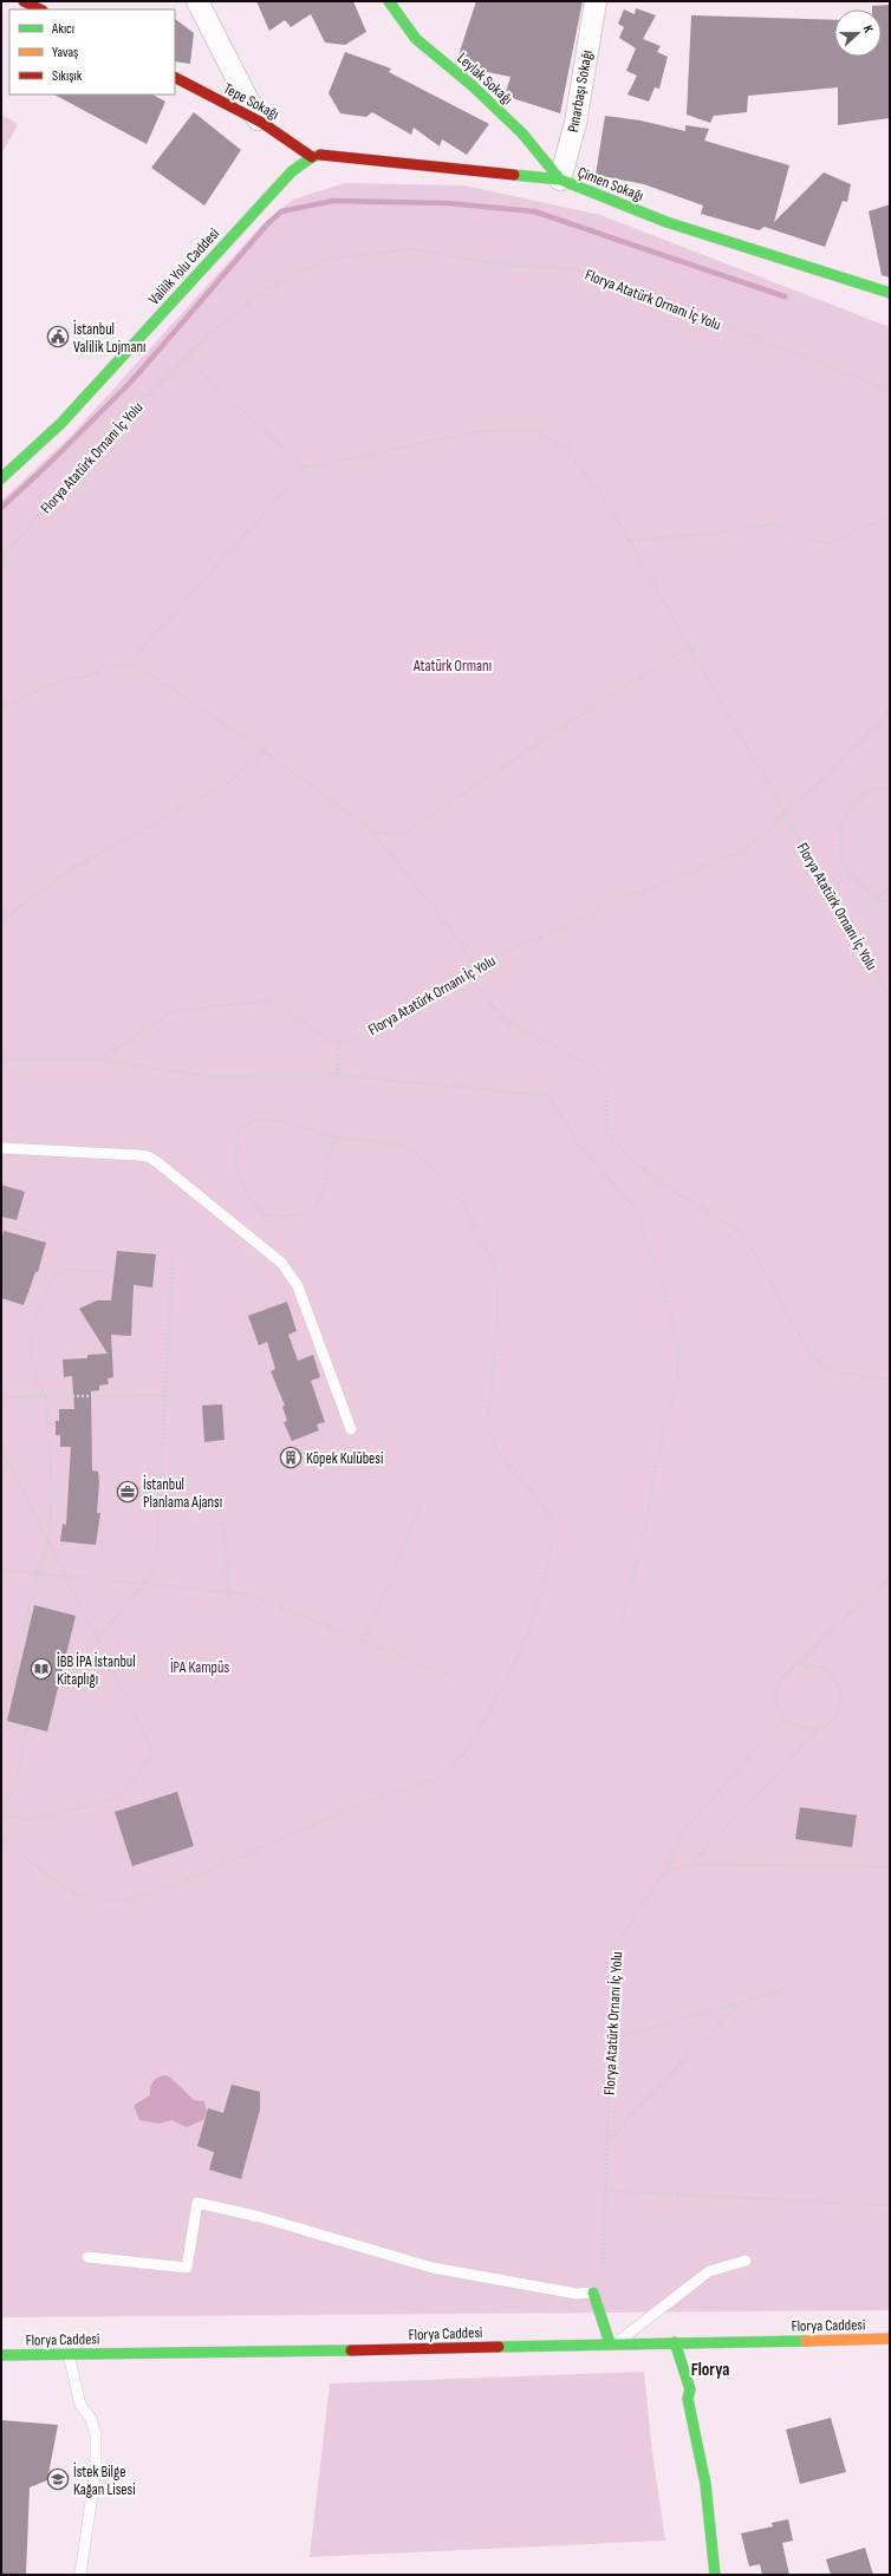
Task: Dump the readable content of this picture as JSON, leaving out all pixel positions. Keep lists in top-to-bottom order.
{
  "streets": {
    "main road": [
      "Leylak Sokağı",
      "Tepe Sokağı",
      "Çimen Sokağı",
      "Valilik Yolu Caddesi",
      "Florya Caddesi"
    ],
    "street": ["Pınarbaşı Sokağı"],
    "path": ["Florya Atatürk Ornanı İç Yolu"]
  },
  "crossings": [
    ["Leylak Sokağı", "Pınarbaşı Sokağı"],
    ["Leylak Sokağı", "Çimen Sokağı"],
    ["Pınarbaşı Sokağı", "Çimen Sokağı"],
    ["Tepe Sokağı", "Çimen Sokağı"],
    ["Tepe Sokağı", "Valilik Yolu Caddesi"],
    ["Çimen Sokağı", "Valilik Yolu Caddesi"]
  ],
  "districts": ["Florya"],
  "parks": ["Atatürk Ormanı", "İPA Kampüs"],
  "places": {
    "public building": ["İstanbul Valilik Lojmanı"],
    "building": ["Köpek Kulübesi"],
    "office": ["İstanbul Planlama Ajansı"],
    "library": ["İBB İPA İstanbul Kitaplığı"],
    "school or university": ["İstek Bilge Kağan Lisesi"]
  },
  "legend": ["Akıcı", "Yavaş", "Sıkışık"],
  "north": "right"
}
